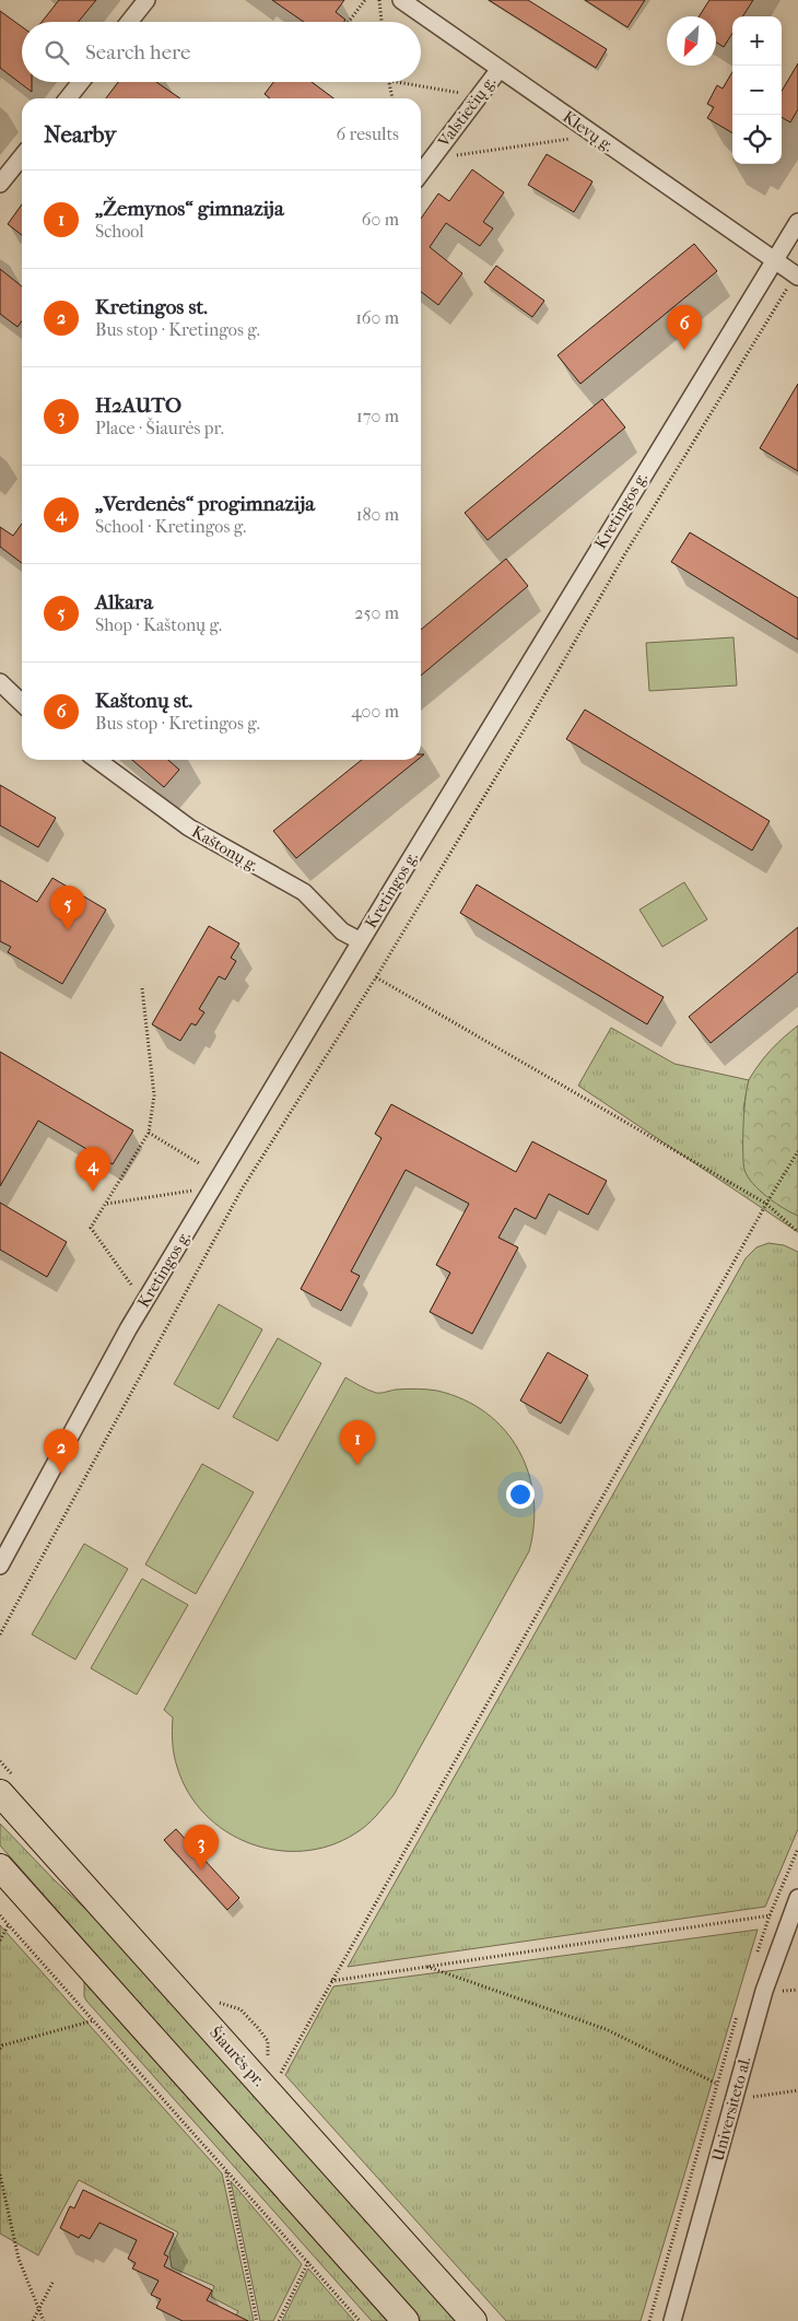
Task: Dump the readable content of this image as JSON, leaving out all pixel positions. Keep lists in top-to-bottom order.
{
  "streets": {
    "main road": ["Šiaurės pr."],
    "street": [
      "Valstiečių g.",
      "Klevų g.",
      "Kretingos g.",
      "Kaštonų g.",
      "Universiteto al."
    ]
  },
  "crossings": [
    ["Valstiečių g.", "Klevų g."],
    ["Klevų g.", "Kretingos g."],
    ["Kretingos g.", "Kaštonų g."]
  ],
  "north": "bottom left",
  "page": {
    "map_buttons": ["+", "−"],
    "search": "Search here",
    "heading": ["Nearby", "6 results"],
    "list": [
      {
        "mark": "1",
        "name": "„Žemynos“ gimnazija",
        "note": "School",
        "value": "60 m"
      },
      {
        "mark": "2",
        "name": "Kretingos st.",
        "note": "Bus stop · Kretingos g.",
        "value": "160 m"
      },
      {
        "mark": "3",
        "name": "H2AUTO",
        "note": "Place · Šiaurės pr.",
        "value": "170 m"
      },
      {
        "mark": "4",
        "name": "„Verdenės“ progimnazija",
        "note": "School · Kretingos g.",
        "value": "180 m"
      },
      {
        "mark": "5",
        "name": "Alkara",
        "note": "Shop · Kaštonų g.",
        "value": "250 m"
      },
      {
        "mark": "6",
        "name": "Kaštonų st.",
        "note": "Bus stop · Kretingos g.",
        "value": "400 m"
      }
    ],
    "pins": [
      "6",
      "5",
      "4",
      "1",
      "2",
      "3"
    ]
  }
}
